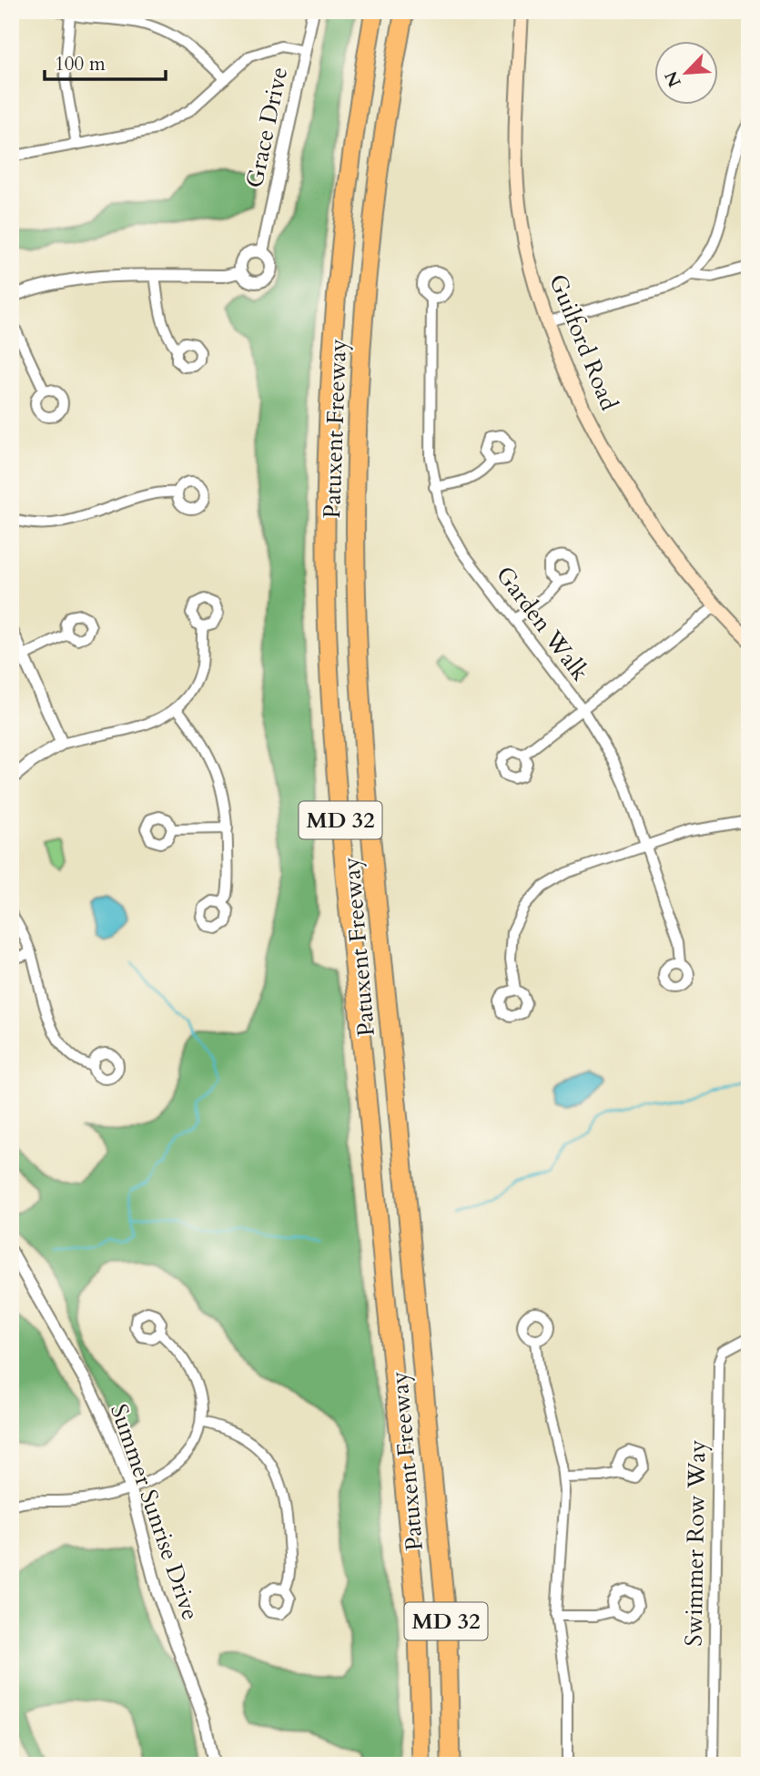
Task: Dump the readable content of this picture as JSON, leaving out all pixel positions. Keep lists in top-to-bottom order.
{
  "streets": {
    "highway": ["Patuxent Freeway", "MD 32"],
    "main road": ["Guilford Road"],
    "street": [
      "Grace Drive",
      "Garden Walk",
      "Summer Sunrise Drive",
      "Swimmer Row Way"
    ]
  },
  "scale_bar": "100 m",
  "north": "bottom left"
}
